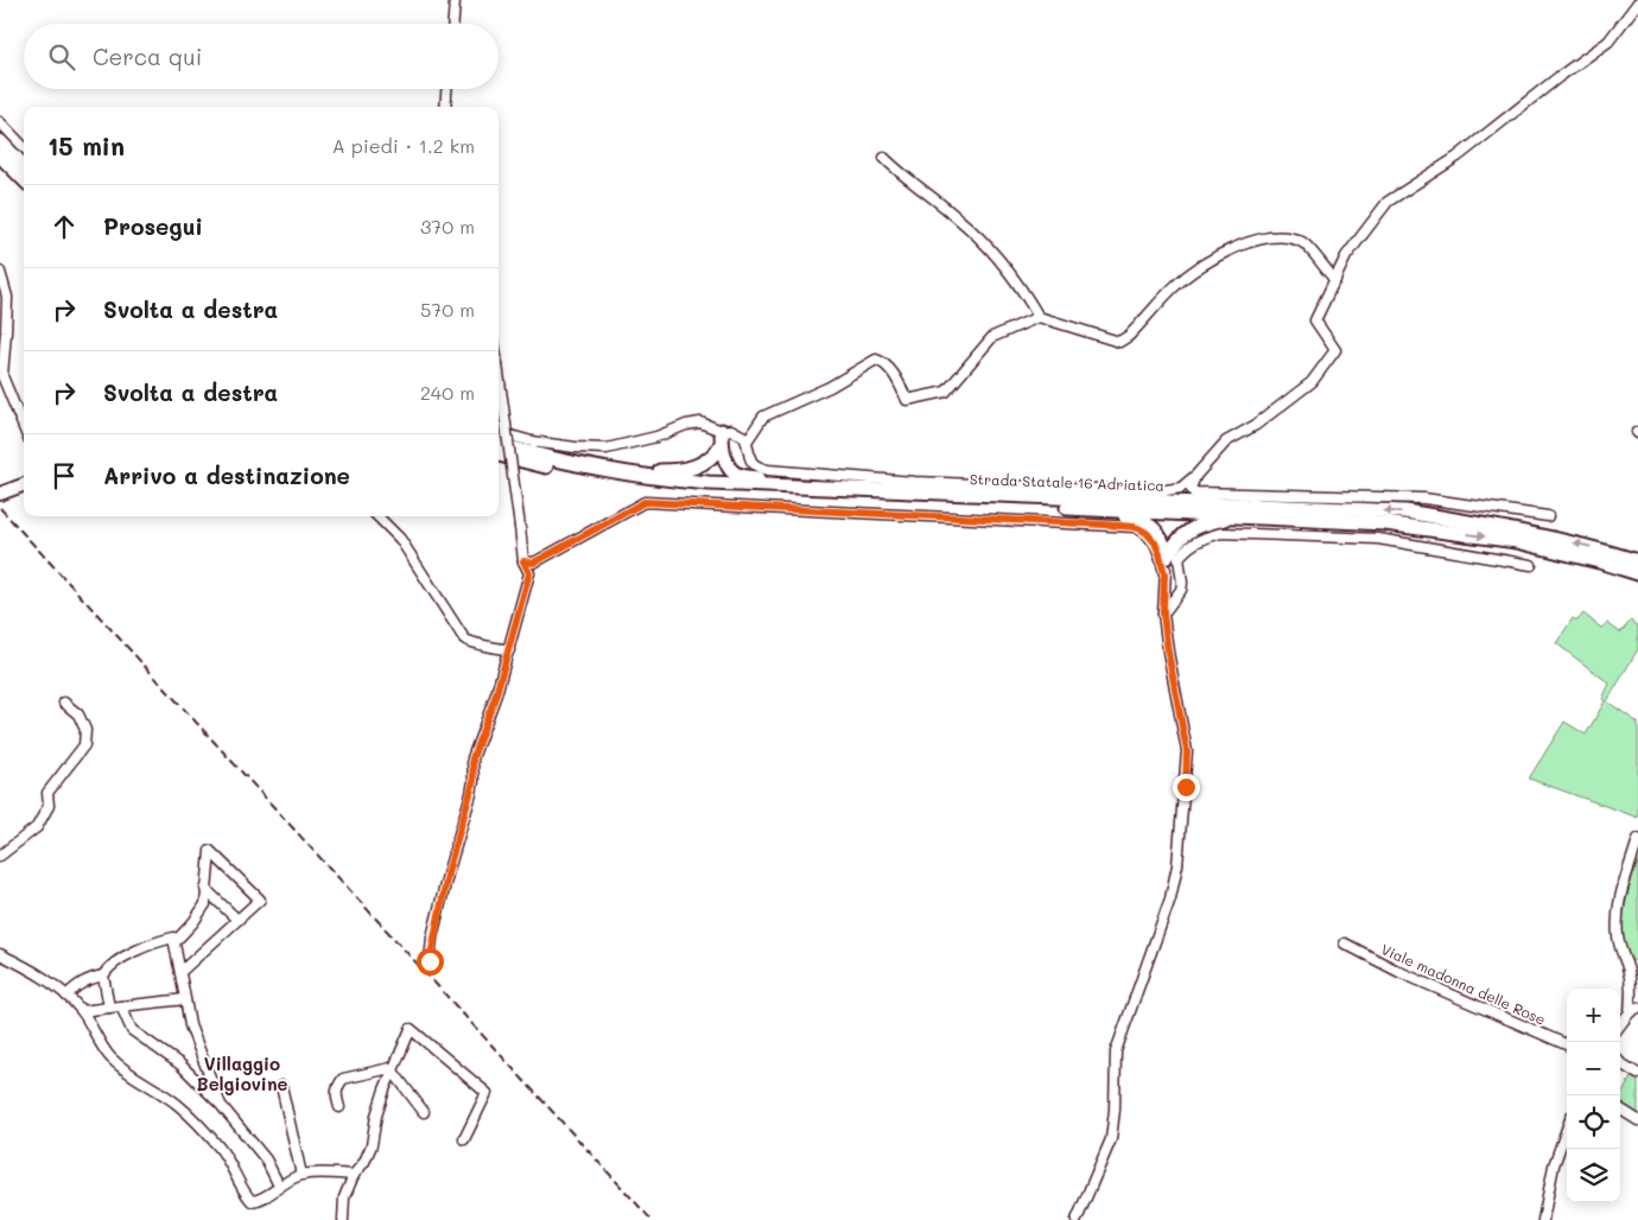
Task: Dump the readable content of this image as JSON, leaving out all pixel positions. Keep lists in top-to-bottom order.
{
  "streets": {
    "highway": ["Strada Statale 16 Adriatica"],
    "street": ["Viale madonna delle Rose"]
  },
  "districts": ["Villaggio Belgiovine"],
  "page": {
    "search": "Cerca qui",
    "heading": ["15 min", "A piedi · 1.2 km"],
    "list": [
      ["Prosegui", "370 m"],
      ["Svolta a destra", "570 m"],
      ["Svolta a destra", "240 m"],
      "Arrivo a destinazione"
    ],
    "map_buttons": ["+", "−"]
  }
}
